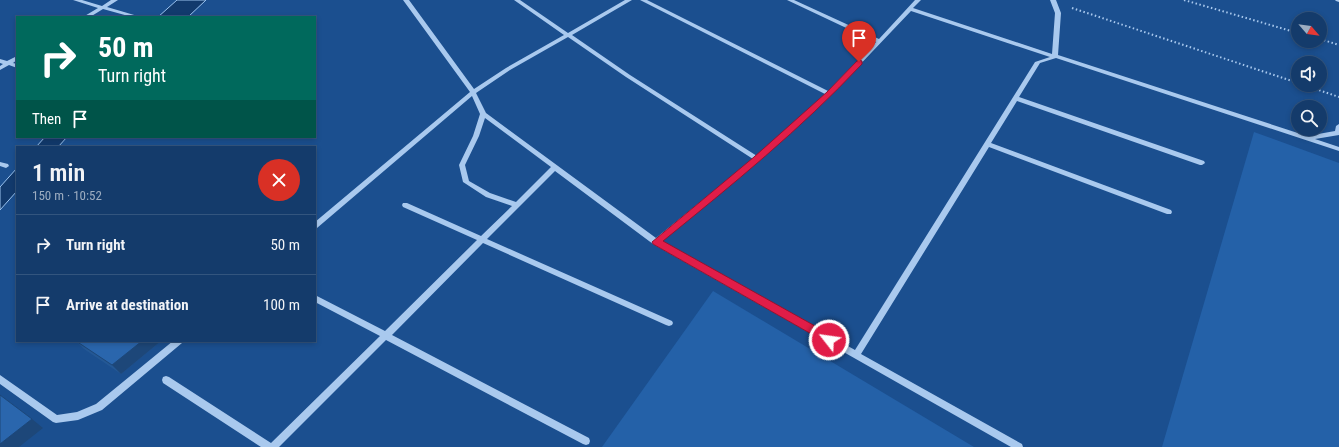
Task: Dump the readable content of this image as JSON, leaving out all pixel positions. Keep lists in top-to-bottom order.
{
  "north": "bottom right",
  "page": {
    "turn": ["50 m", "Turn right"],
    "then": "Then",
    "heading": ["1 min", "150 m · 10:52"],
    "list": [
      {
        "name": "Turn right",
        "value": "50 m"
      },
      {
        "name": "Arrive at destination",
        "value": "100 m"
      }
    ]
  }
}
